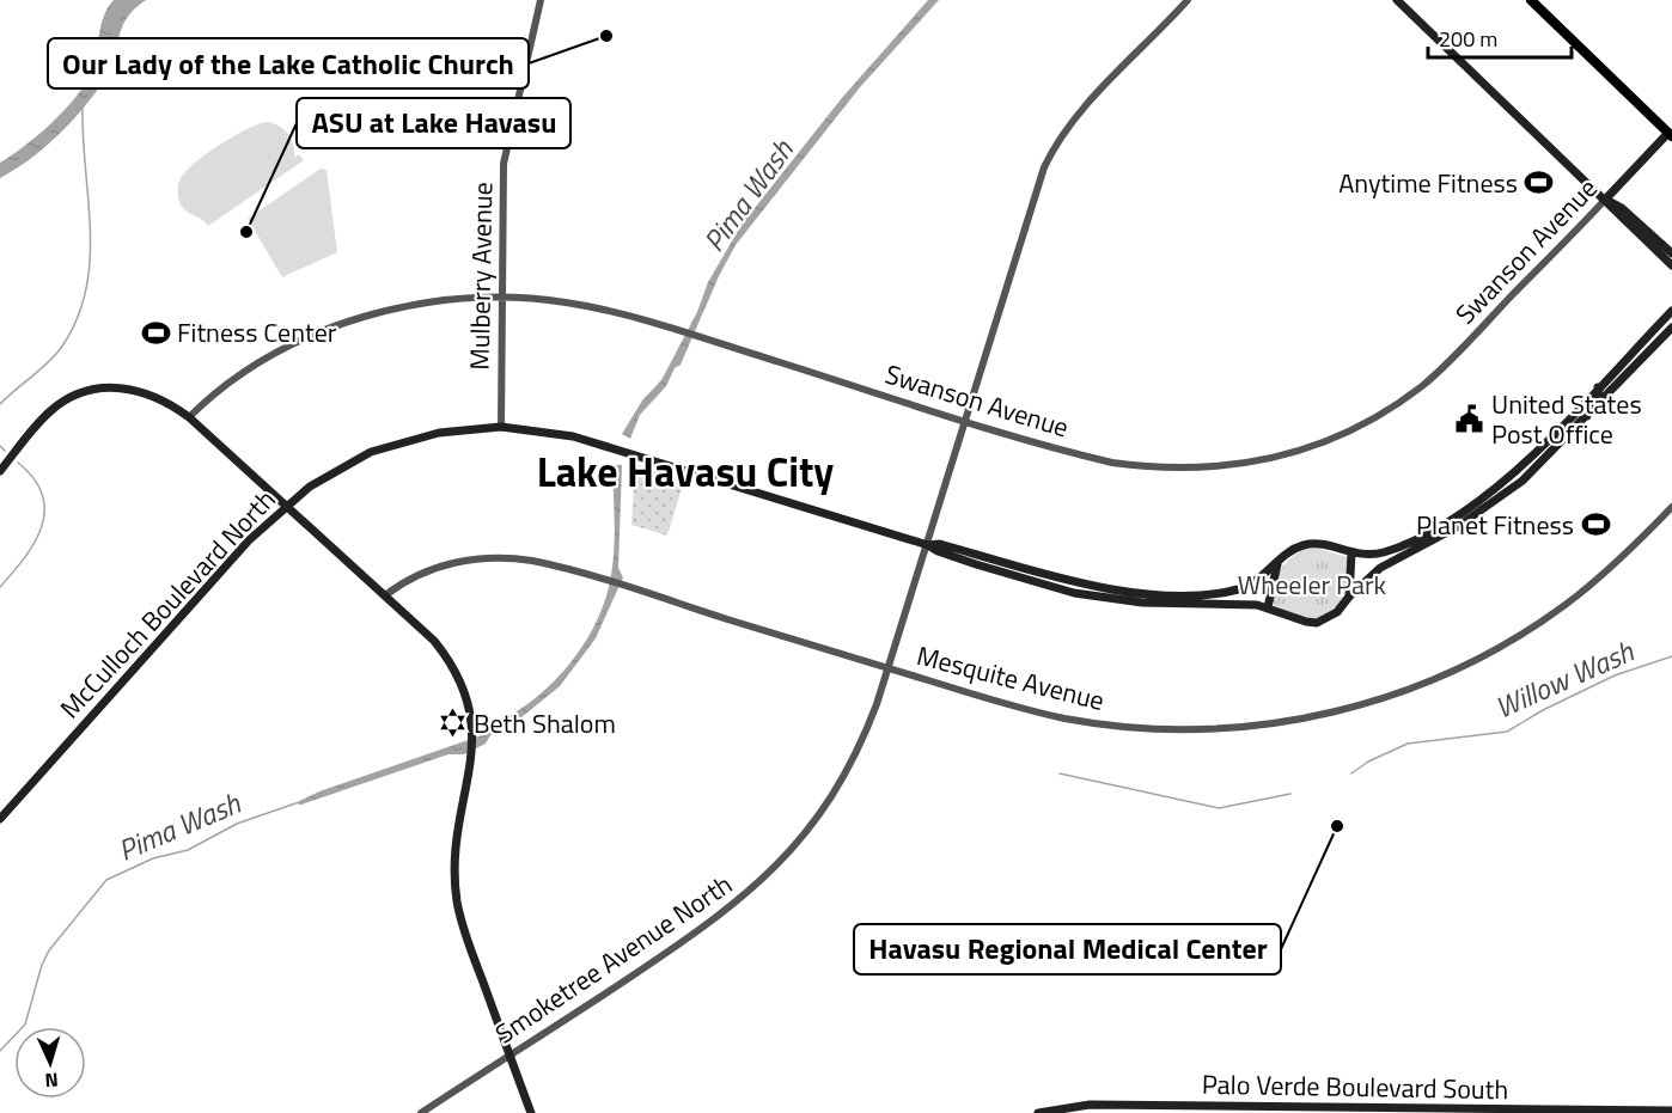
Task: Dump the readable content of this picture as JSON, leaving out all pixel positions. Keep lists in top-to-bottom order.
{
  "streets": {
    "main road": ["Swanson Avenue", "McCulloch Boulevard North", "Palo Verde Boulevard South"],
    "street": ["Mulberry Avenue", "Mesquite Avenue", "Smoketree Avenue North"]
  },
  "crossings": [
    ["Swanson Avenue", "Mulberry Avenue"],
    ["Swanson Avenue", "Smoketree Avenue North"],
    ["Mulberry Avenue", "McCulloch Boulevard North"],
    ["McCulloch Boulevard North", "Smoketree Avenue North"],
    ["Mesquite Avenue", "Smoketree Avenue North"]
  ],
  "districts": ["Lake Havasu City"],
  "water": ["Pima Wash", "Willow Wash"],
  "parks": ["Wheeler Park"],
  "places": {
    "other": ["Our Lady of the Lake Catholic Church", "ASU at Lake Havasu", "Havasu Regional Medical Center"],
    "sports": ["Anytime Fitness", "Fitness Center", "Planet Fitness"],
    "public building": ["United States Post Office"],
    "synagogue": ["Beth Shalom"]
  },
  "scale_bar": "200 m",
  "north": "bottom"
}
